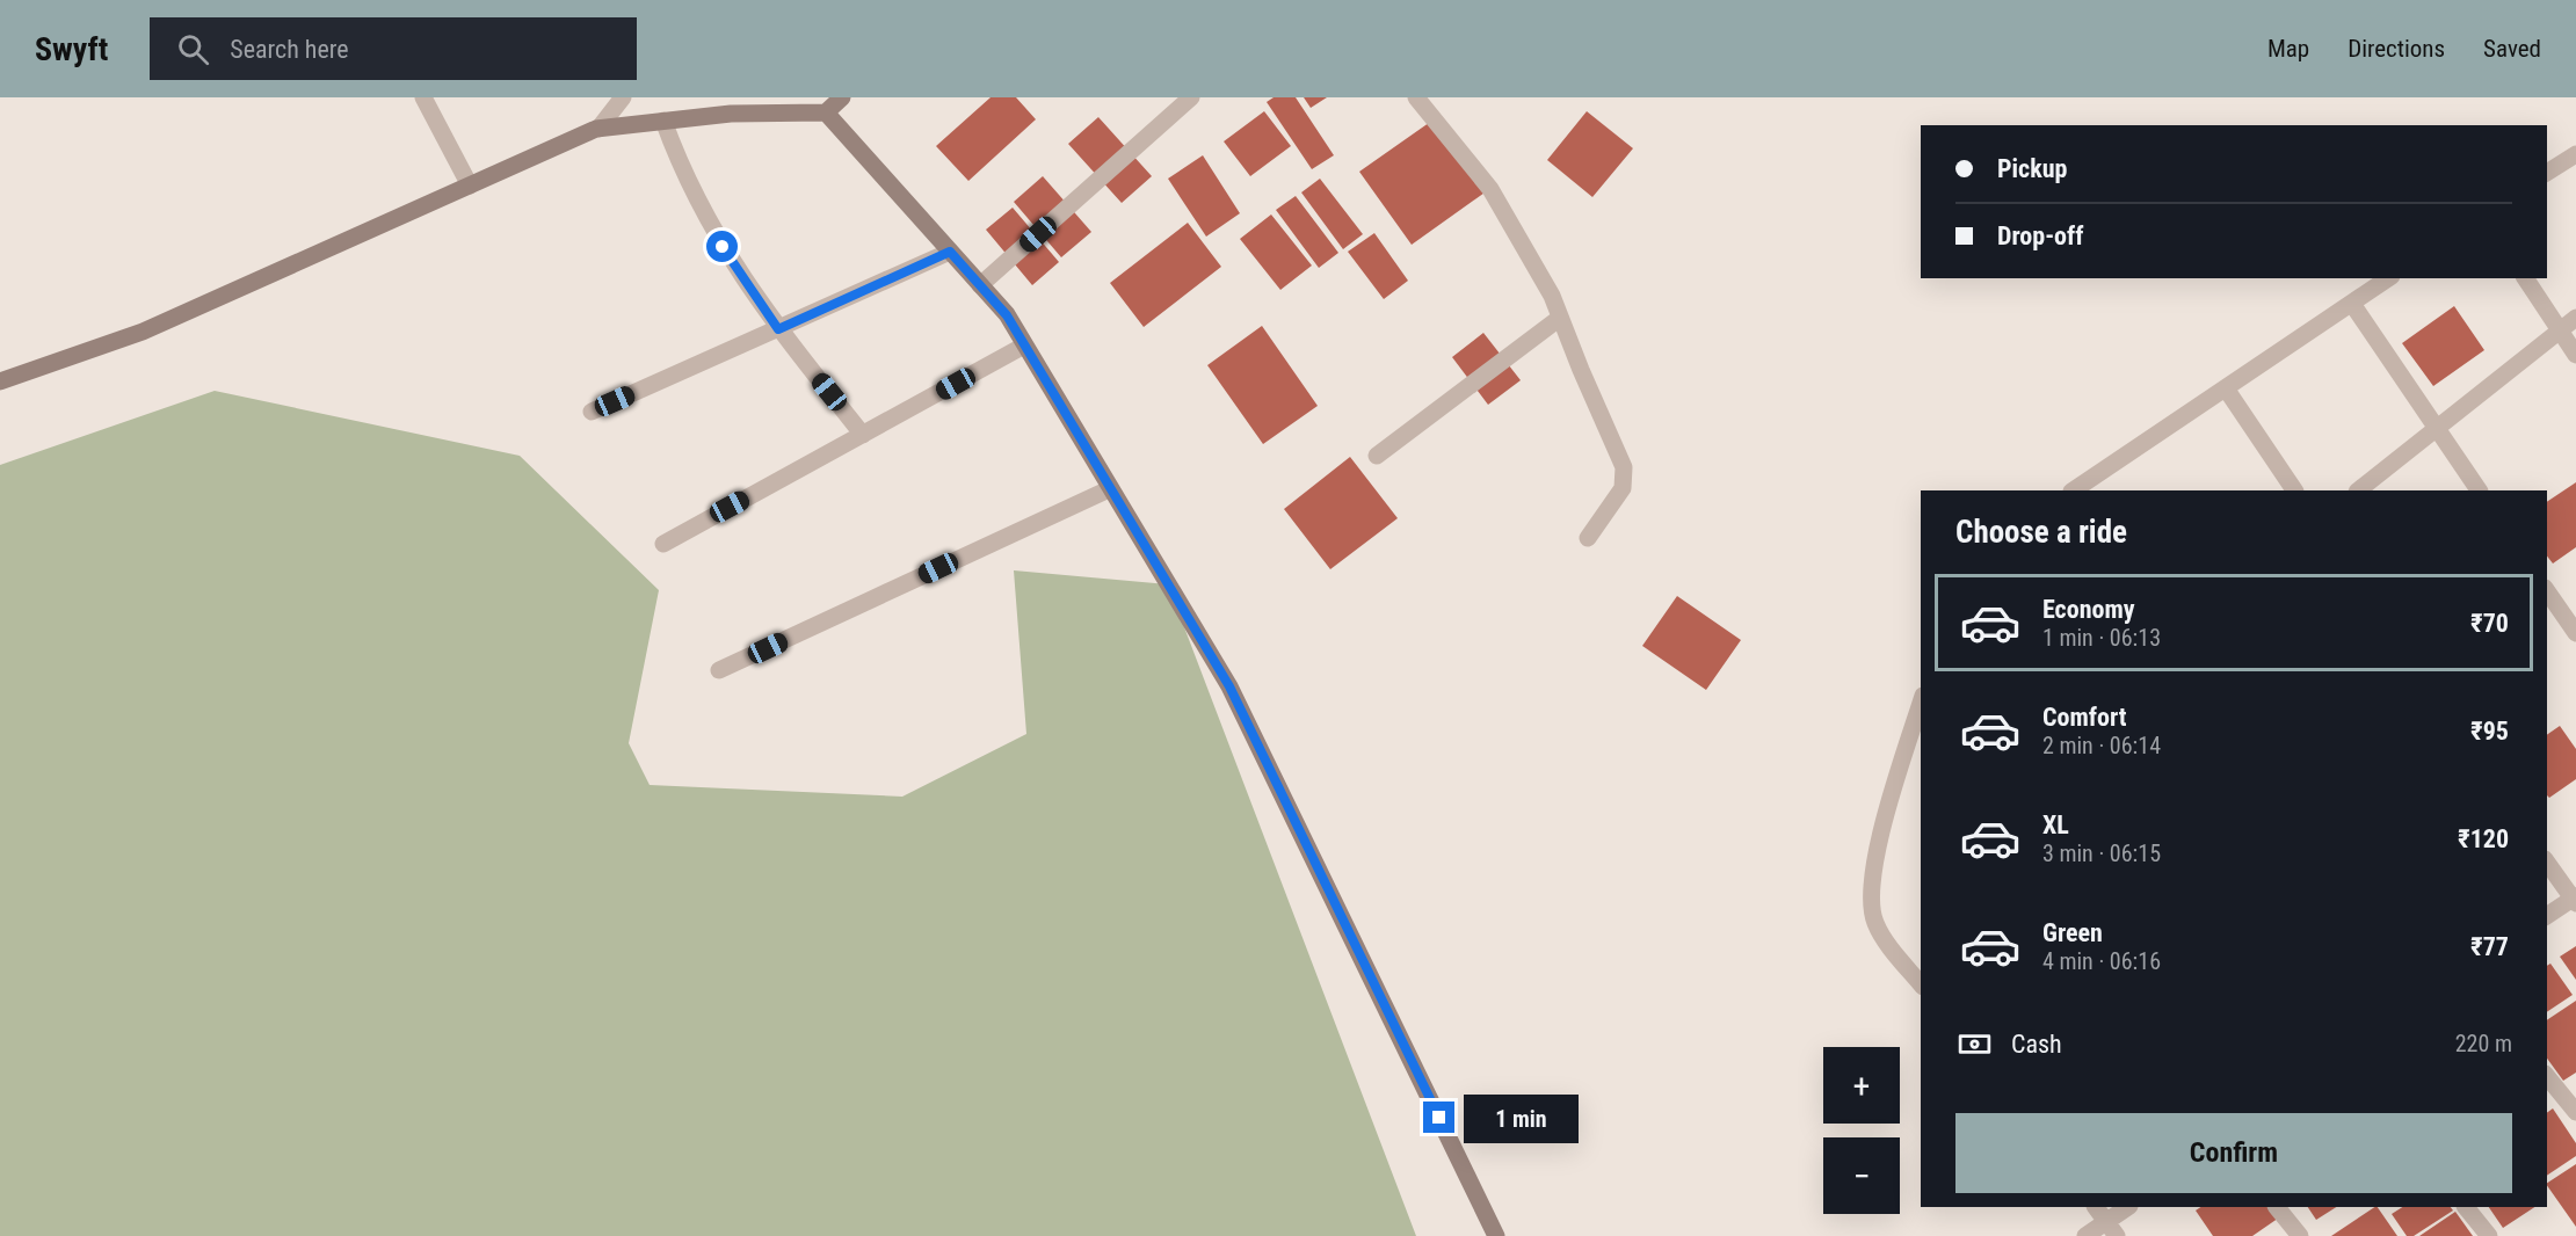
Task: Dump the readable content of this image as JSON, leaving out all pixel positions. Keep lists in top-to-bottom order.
{
  "page": {
    "header": "Swyft",
    "search": "Search here",
    "nav": ["Map", "Directions", "Saved"],
    "banner": ["Pickup", "Drop-off"],
    "heading": "Choose a ride",
    "list": [
      {
        "name": "Economy",
        "note": "1 min · 06:13",
        "value": "₹70"
      },
      {
        "name": "Comfort",
        "note": "2 min · 06:14",
        "value": "₹95"
      },
      {
        "name": "XL",
        "note": "3 min · 06:15",
        "value": "₹120"
      },
      {
        "name": "Green",
        "note": "4 min · 06:16",
        "value": "₹77"
      }
    ],
    "pay": ["Cash", "220 m"],
    "map_buttons": ["+", "−"],
    "bubble": "1 min",
    "buttons": "Confirm"
  }
}
